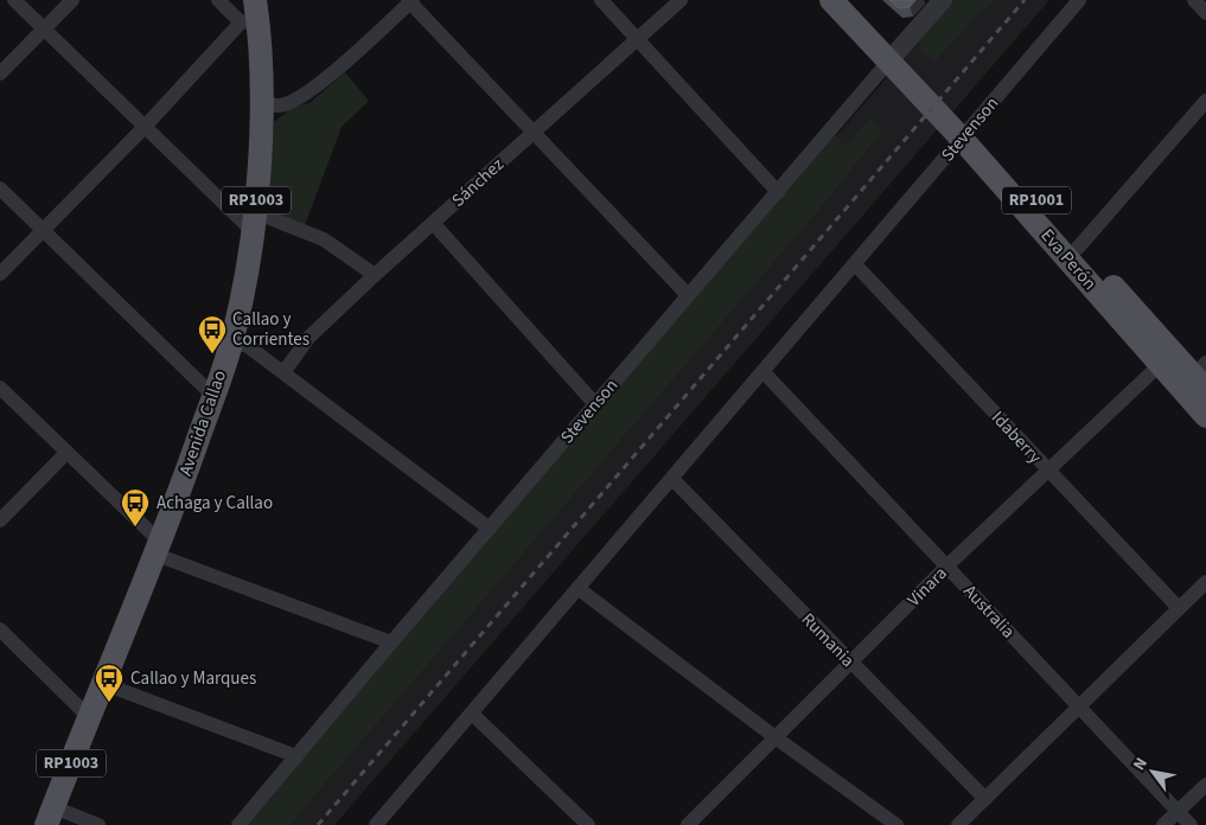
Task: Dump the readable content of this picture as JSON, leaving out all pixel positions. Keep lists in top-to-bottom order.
{
  "streets": {
    "main road": [
      "RP1003",
      "RP1001",
      "Eva Perón",
      "Avenida Callao"
    ],
    "street": [
      "Stevenson",
      "Sánchez",
      "Idaberry",
      "Vinara",
      "Australia",
      "Rumania"
    ]
  },
  "crossings": [
    ["Stevenson", "Eva Perón"],
    ["Stevenson", "Idaberry"],
    ["Stevenson", "Australia"],
    ["Stevenson", "Rumania"],
    ["Eva Perón", "Vinara"],
    ["Idaberry", "Vinara"],
    ["Vinara", "Australia"],
    ["Vinara", "Rumania"]
  ],
  "places": {
    "bus stop": ["Callao y Corrientes", "Achaga y Callao", "Callao y Marques"]
  },
  "north": "top left"
}
